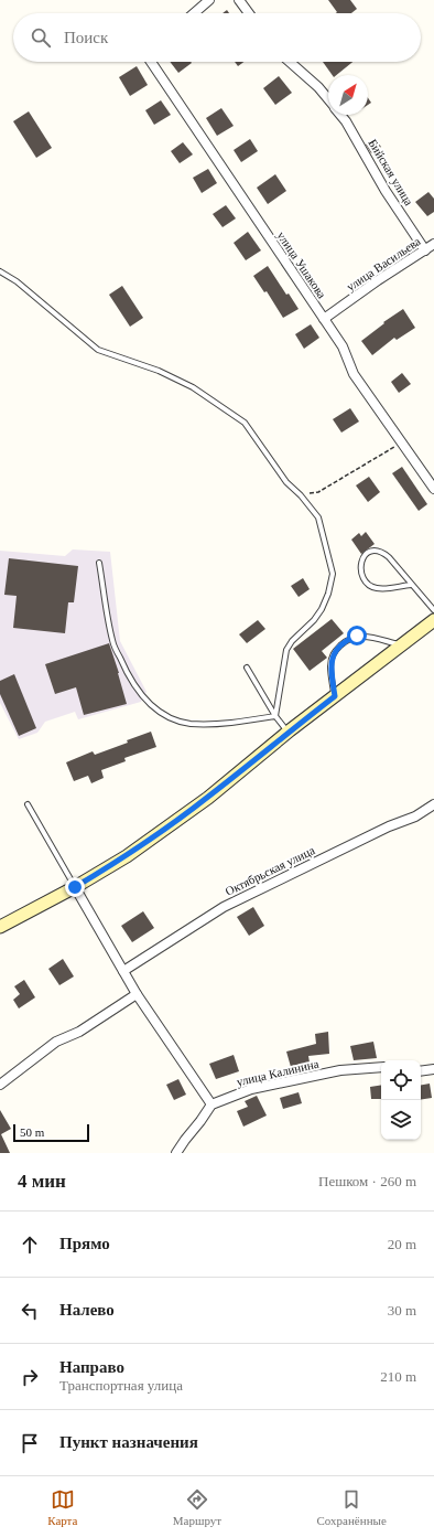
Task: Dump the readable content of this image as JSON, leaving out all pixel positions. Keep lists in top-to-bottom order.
{
  "streets": {
    "street": [
      "Бийская улица",
      "улица Васильева",
      "улица Ушакова",
      "Октябрьская улица",
      "улица Калинина"
    ]
  },
  "crossings": [
    ["Бийская улица", "улица Васильева"],
    ["улица Васильева", "улица Ушакова"]
  ],
  "scale_bar": "50 m",
  "north": "top right",
  "page": {
    "search": "Поиск",
    "scale": "50 m",
    "heading": ["4 мин", "Пешком · 260 m"],
    "list": [
      ["Прямо", "20 m"],
      ["Налево", "30 m"],
      ["Направо", "Транспортная улица", "210 m"],
      "Пункт назначения"
    ],
    "nav": ["Карта", "Маршрут", "Сохранённые"]
  }
}
